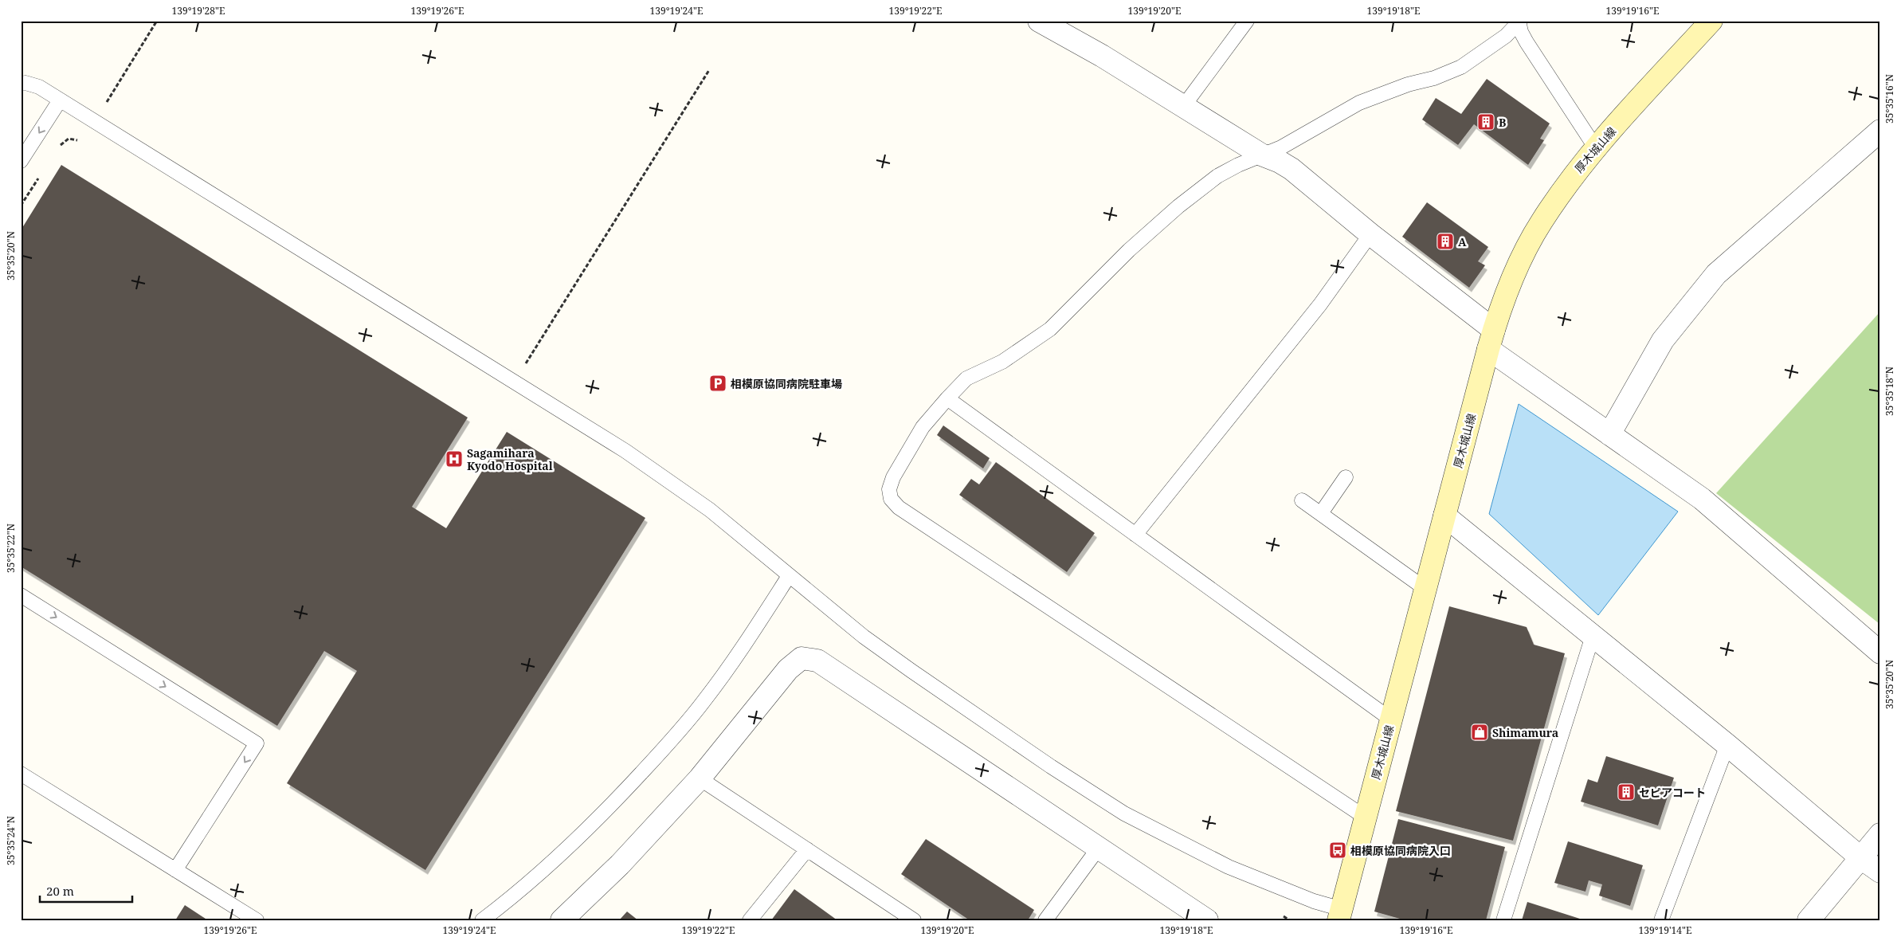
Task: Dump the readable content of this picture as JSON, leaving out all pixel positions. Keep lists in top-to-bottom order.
{
  "streets": {
    "main road": ["厚木城山線"]
  },
  "places": {
    "building": ["B", "A", "セピアコート"],
    "parking": ["相模原協同病院駐車場"],
    "hospital": ["Sagamihara Kyodo Hospital"],
    "shop": ["Shimamura"],
    "bus stop": ["相模原協同病院入口"]
  },
  "scale_bar": "20 m",
  "coordinates": [
    "139°19'28\"E",
    "139°19'26\"E",
    "139°19'24\"E",
    "139°19'22\"E",
    "139°19'20\"E",
    "139°19'18\"E",
    "139°19'16\"E",
    "35°35'16\"N",
    "35°35'20\"N",
    "35°35'18\"N",
    "35°35'22\"N",
    "35°35'24\"N",
    "139°19'14\"E"
  ]
}
